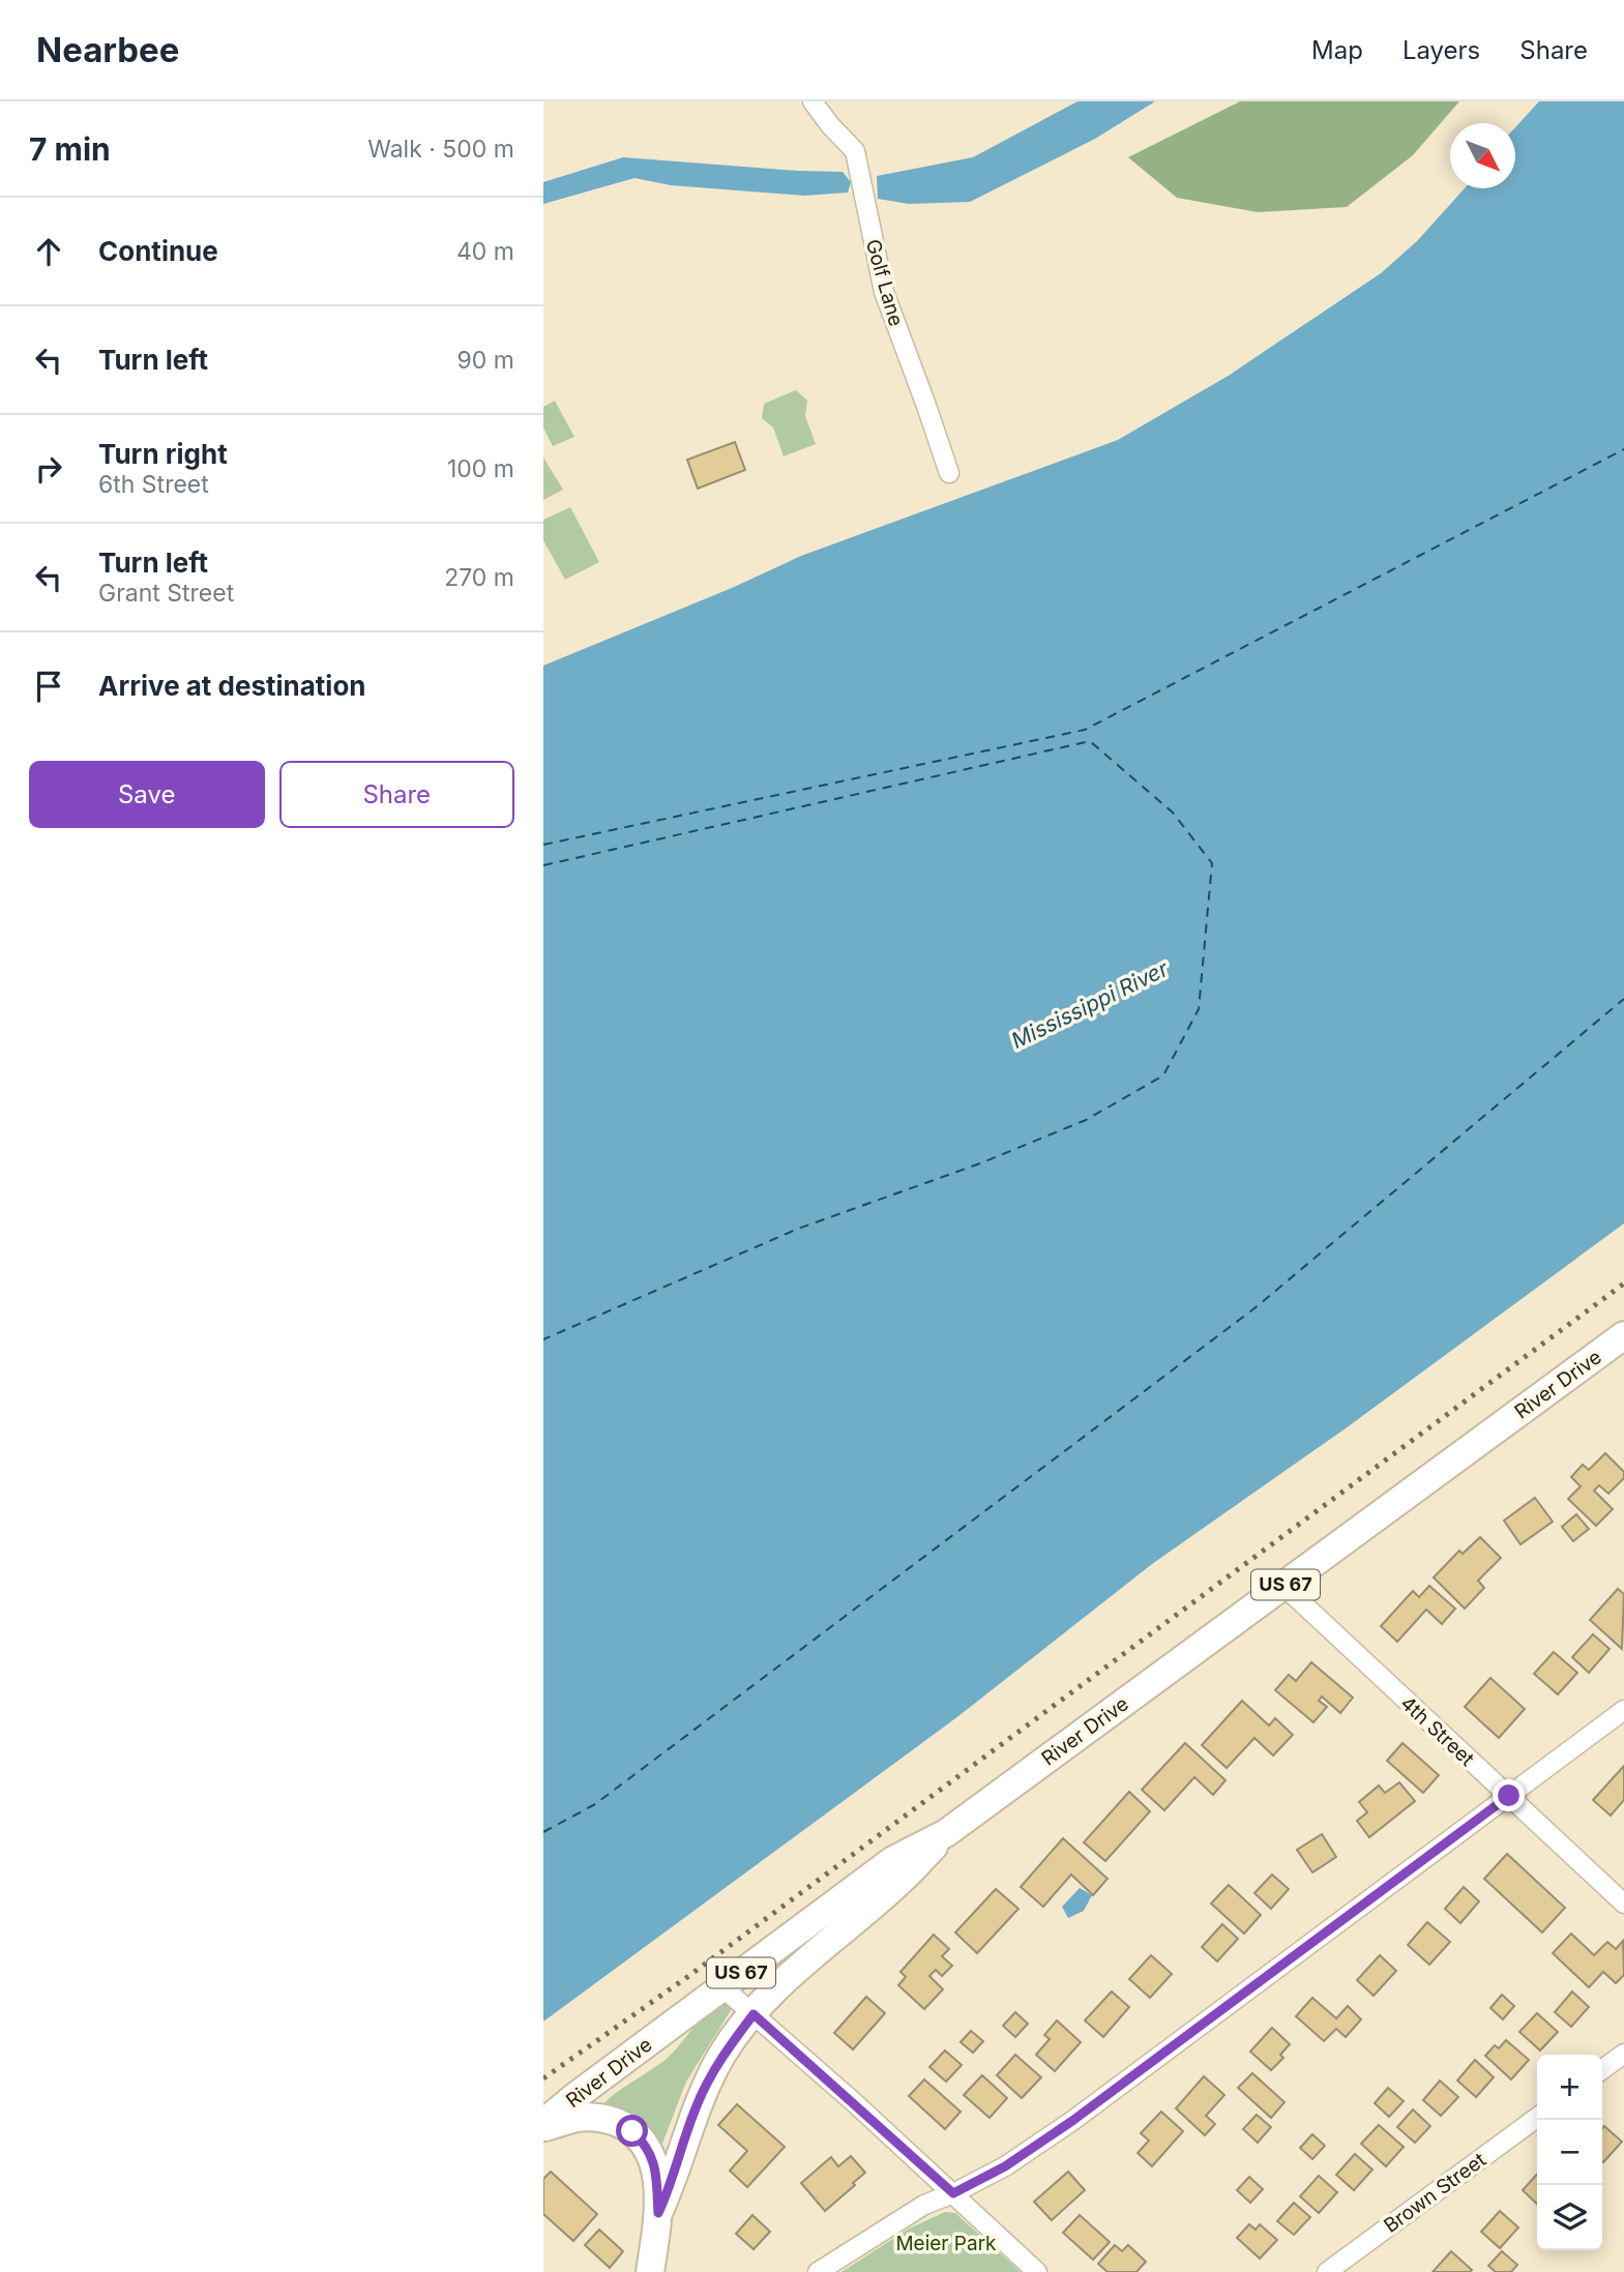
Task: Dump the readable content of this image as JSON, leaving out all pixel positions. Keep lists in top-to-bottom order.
{
  "streets": {
    "main road": ["River Drive", "US 67"],
    "street": ["Golf Lane", "4th Street", "Brown Street"]
  },
  "crossings": [
    ["River Drive", "US 67"],
    ["River Drive", "4th Street"]
  ],
  "water": ["Mississippi River"],
  "parks": ["Meier Park"],
  "north": "bottom right",
  "page": {
    "header": "Nearbee",
    "nav": ["Map", "Layers", "Share"],
    "heading": ["7 min", "Walk · 500 m"],
    "list": [
      ["Continue", "40 m"],
      ["Turn left", "90 m"],
      ["Turn right", "6th Street", "100 m"],
      ["Turn left", "Grant Street", "270 m"],
      "Arrive at destination"
    ],
    "buttons": ["Save", "Share"],
    "map_buttons": ["+", "−"]
  }
}
